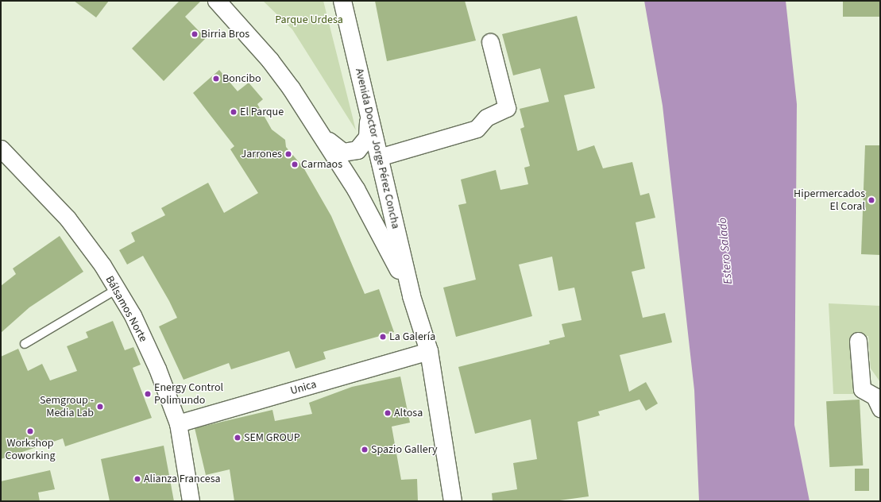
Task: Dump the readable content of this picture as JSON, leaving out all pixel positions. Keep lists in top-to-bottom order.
{
  "streets": {
    "street": ["Avenida Doctor Jorge Pérez Concha", "Bálsamos Norte", "Unica"]
  },
  "crossings": [
    ["Avenida Doctor Jorge Pérez Concha", "Unica"],
    ["Bálsamos Norte", "Unica"]
  ],
  "water": ["Estero Salado"],
  "parks": ["Parque Urdesa"],
  "places": [
    "Birria Bros",
    "Boncibo",
    "El Parque",
    "Jarrones",
    "Carmaos",
    "Hipermercados El Coral",
    "La Galería",
    "Energy Control Polimundo",
    "Semgroup - Media Lab",
    "Altosa",
    "Workshop Coworking",
    "SEM GROUP",
    "Spazio Gallery",
    "Alianza Francesa"
  ]
}
